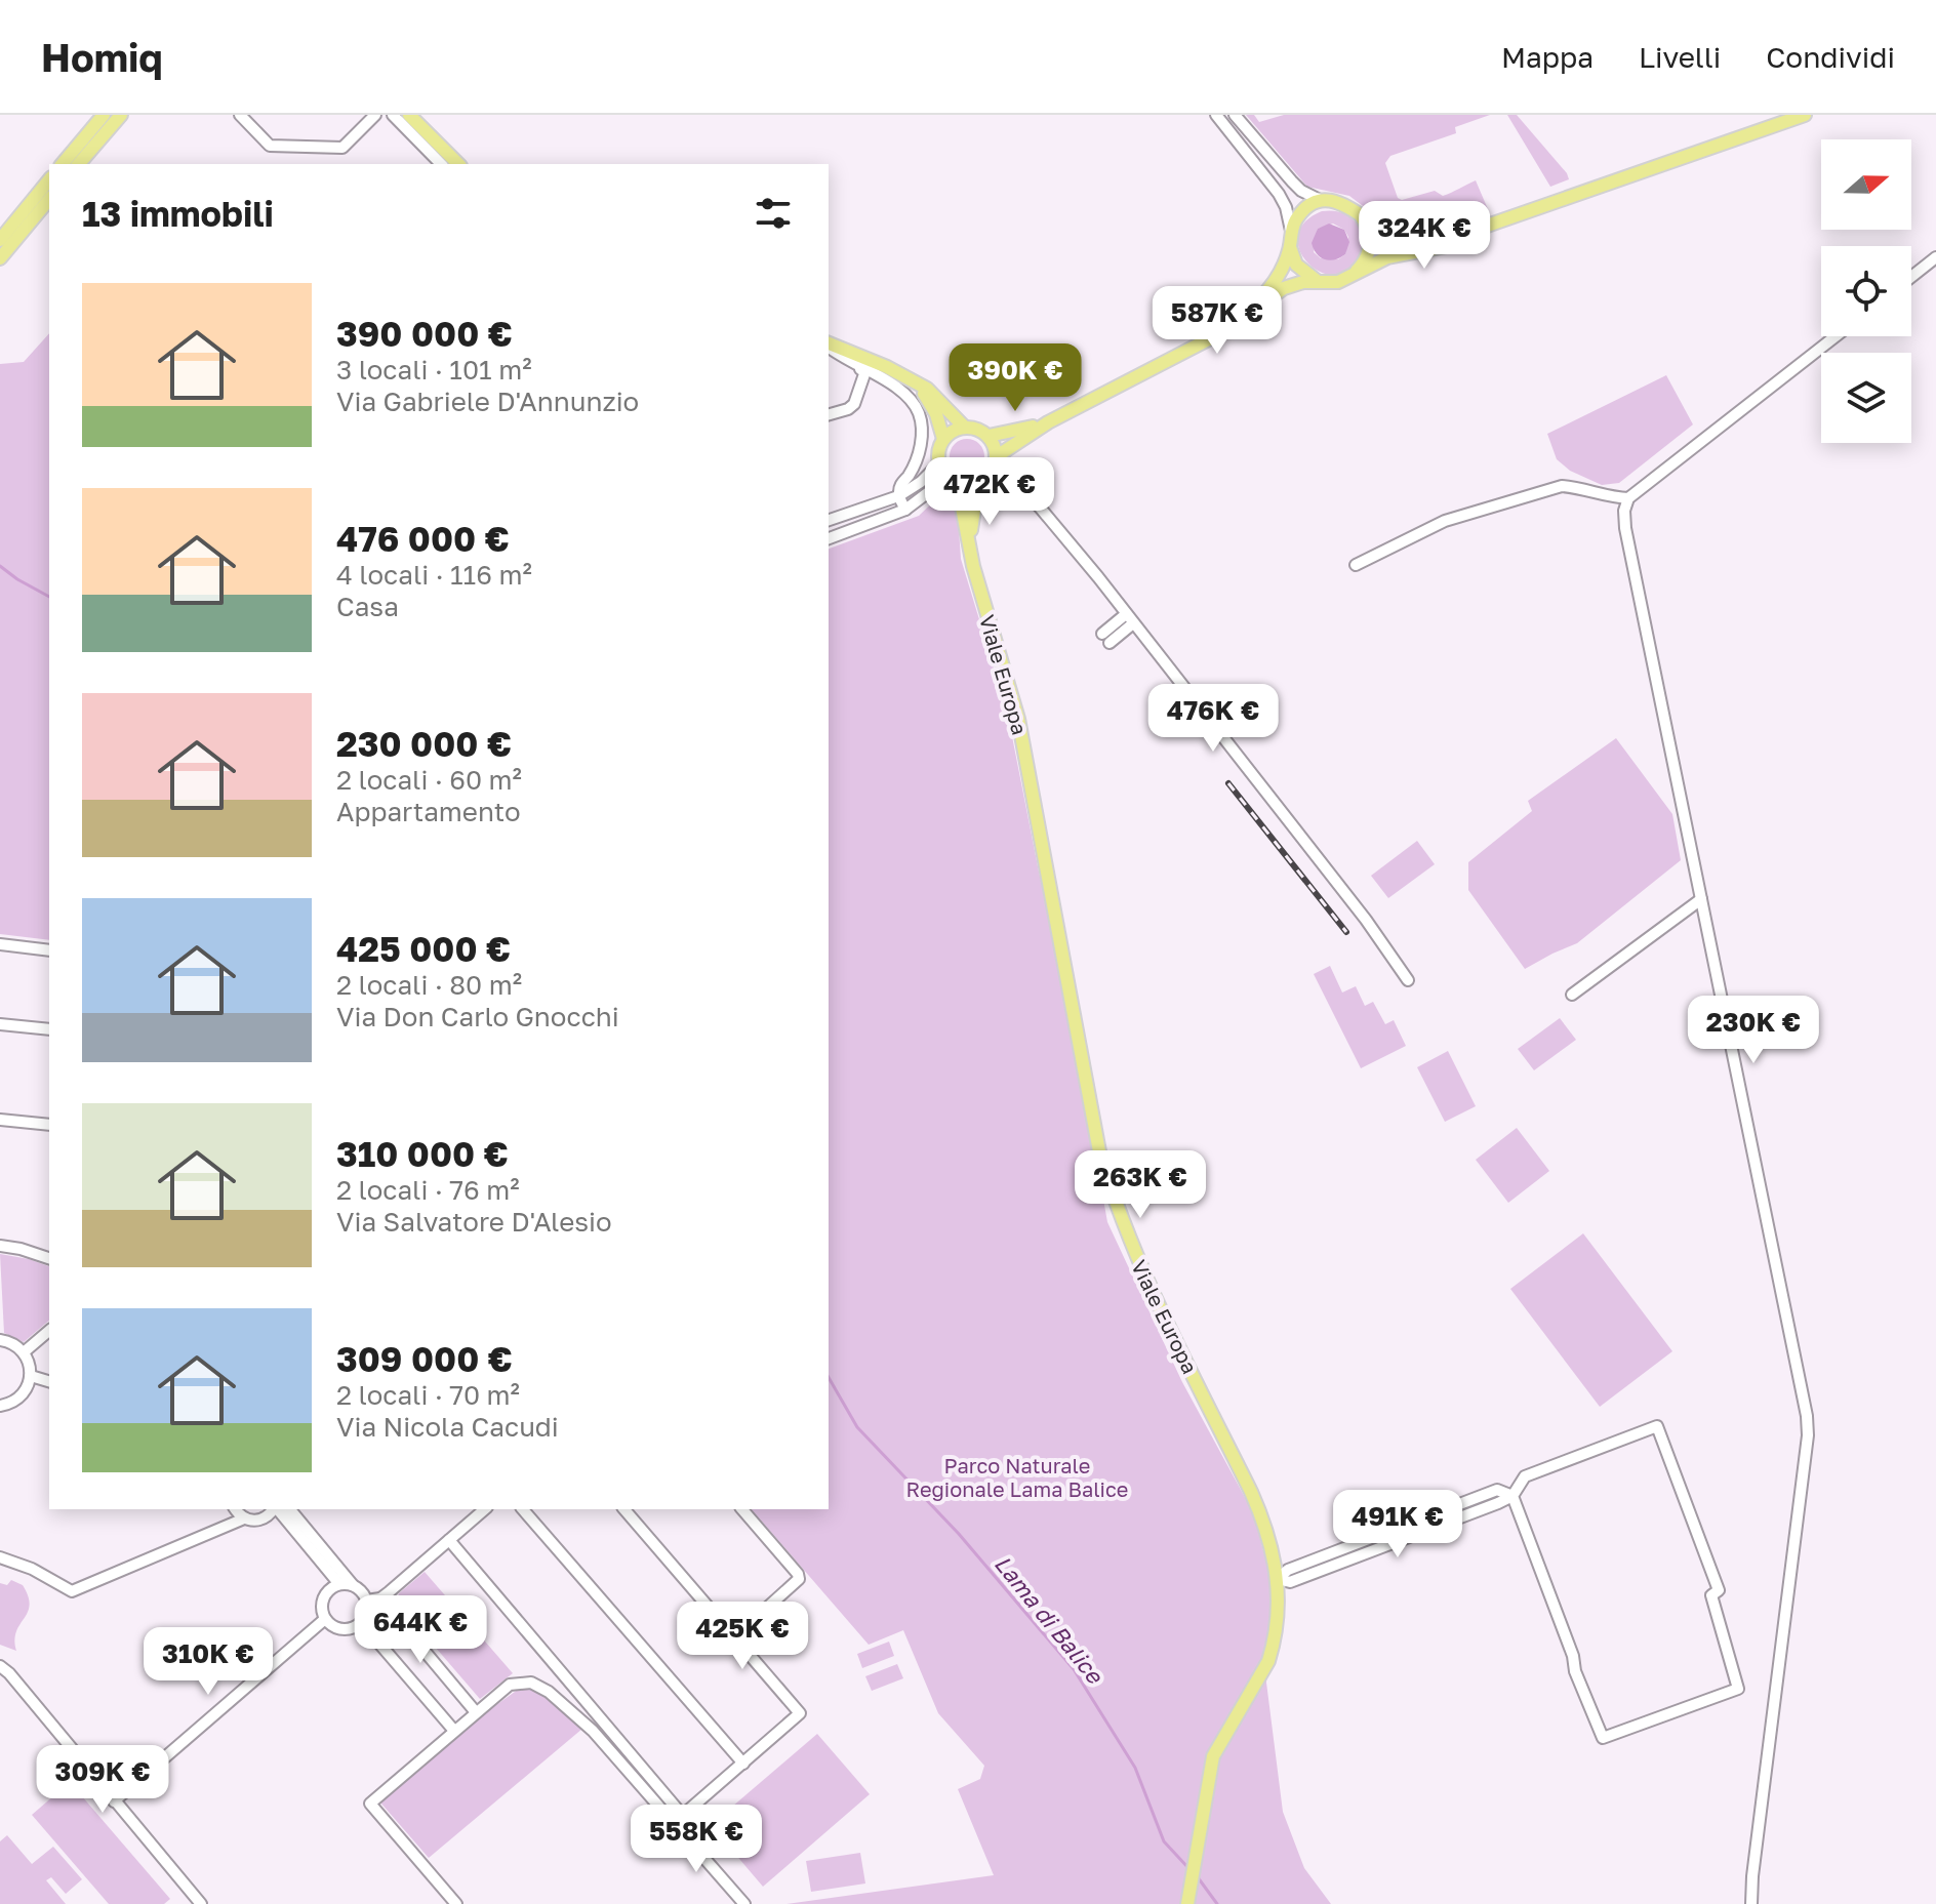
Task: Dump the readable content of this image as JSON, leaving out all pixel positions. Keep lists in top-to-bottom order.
{
  "streets": {
    "main road": ["Viale Europa"]
  },
  "water": ["Lama di Balice"],
  "parks": ["Parco Naturale Regionale Lama Balice"],
  "north": "right",
  "page": {
    "header": "Homiq",
    "nav": ["Mappa", "Livelli", "Condividi"],
    "heading": "13 immobili",
    "price": [
      "324K €",
      "587K €",
      "390K €",
      "472K €",
      "476K €",
      "230K €",
      "263K €",
      "491K €",
      "644K €",
      "425K €",
      "310K €",
      "309K €",
      "558K €"
    ],
    "list": [
      {
        "name": "390 000 €",
        "note": "3 locali · 101 m² · Via Gabriele D'Annunzio"
      },
      {
        "name": "476 000 €",
        "note": "4 locali · 116 m² · Casa"
      },
      {
        "name": "230 000 €",
        "note": "2 locali · 60 m² · Appartamento"
      },
      {
        "name": "425 000 €",
        "note": "2 locali · 80 m² · Via Don Carlo Gnocchi"
      },
      {
        "name": "310 000 €",
        "note": "2 locali · 76 m² · Via Salvatore D'Alesio"
      },
      {
        "name": "309 000 €",
        "note": "2 locali · 70 m² · Via Nicola Cacudi"
      }
    ]
  }
}
